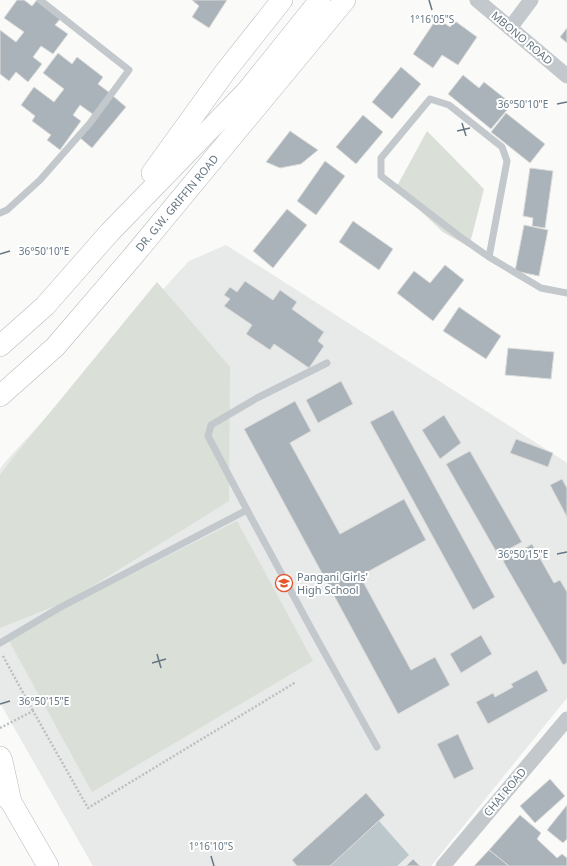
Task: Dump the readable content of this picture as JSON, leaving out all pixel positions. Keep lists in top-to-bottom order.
{
  "streets": {
    "main road": ["DR. G.W. GRIFFIN ROAD"],
    "street": ["MBONO ROAD", "CHAI ROAD"]
  },
  "places": {
    "school or university": ["Pangani Girls' High School"]
  },
  "coordinates": [
    "1°16'05\"S",
    "36°50'10\"E",
    "36°50'15\"E",
    "1°16'10\"S"
  ]
}
